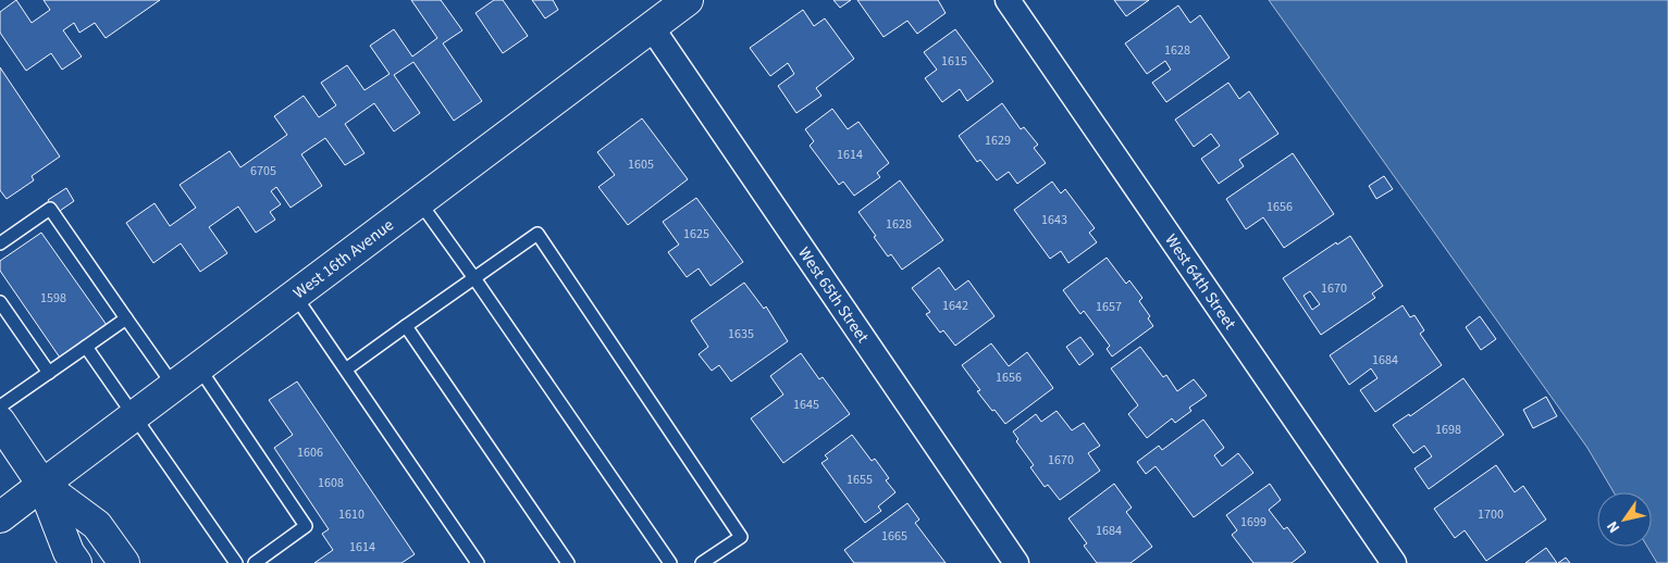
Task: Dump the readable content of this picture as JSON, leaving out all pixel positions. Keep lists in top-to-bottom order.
{
  "streets": {
    "main road": ["West 16th Avenue"],
    "street": ["West 64th Street", "West 65th Street"]
  },
  "crossings": [
    ["West 16th Avenue", "West 65th Street"]
  ],
  "house_numbers": [
    "1628",
    "1615",
    "1629",
    "1614",
    "1605",
    "6705",
    "1656",
    "1643",
    "1628",
    "1625",
    "1670",
    "1598",
    "1642",
    "1657",
    "1635",
    "1684",
    "1656",
    "1645",
    "1698",
    "1606",
    "1670",
    "1655",
    "1608",
    "1610",
    "1700",
    "1699",
    "1684",
    "1665",
    "1614"
  ],
  "north": "bottom left"
}
